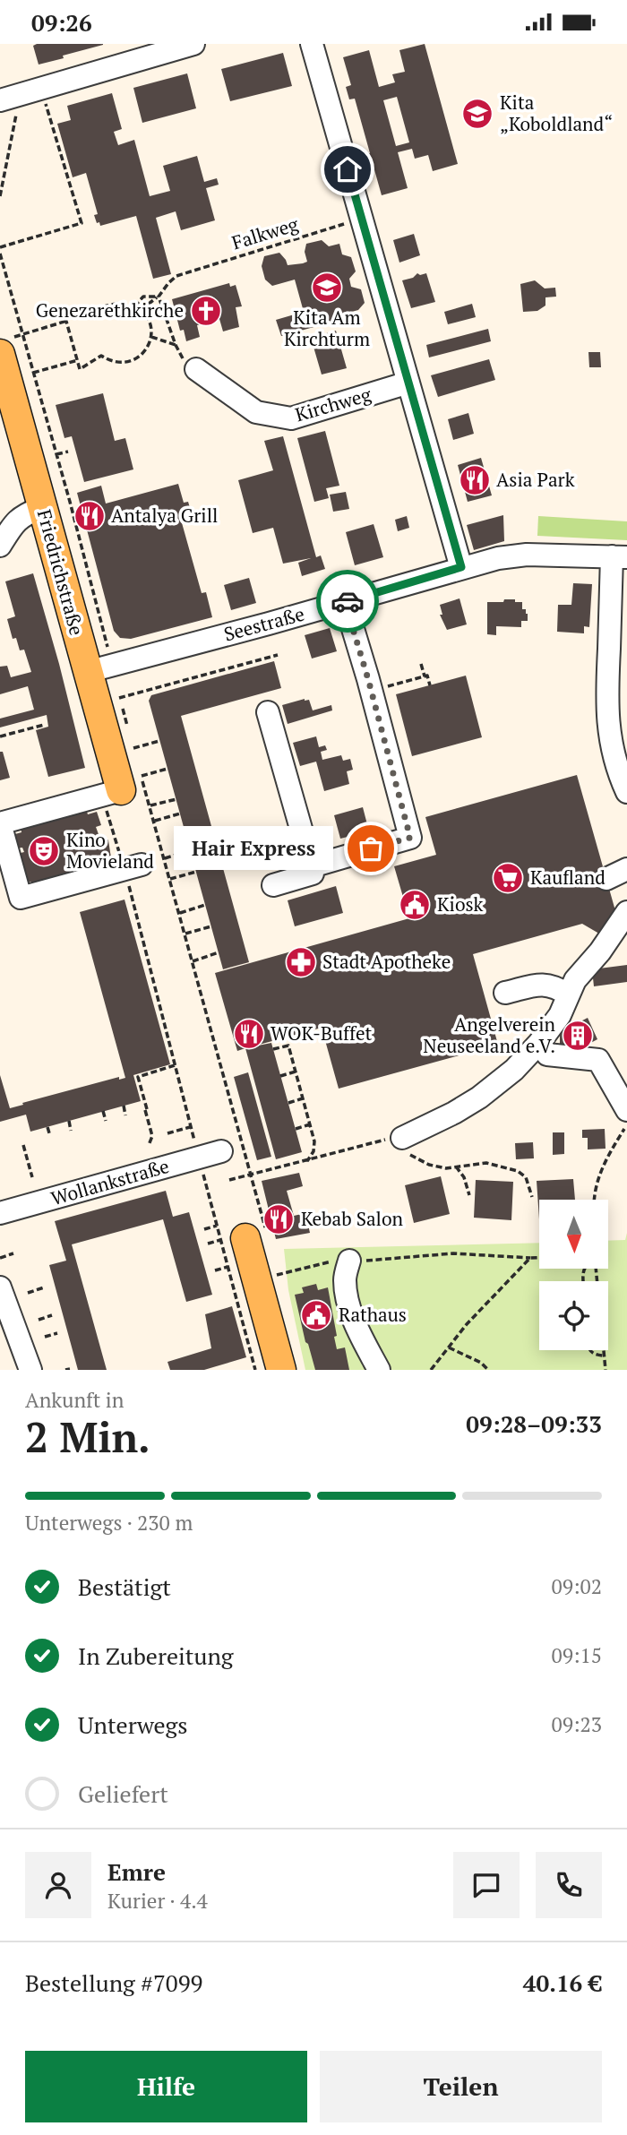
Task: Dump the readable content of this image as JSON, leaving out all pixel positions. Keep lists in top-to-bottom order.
{
  "streets": {
    "main road": ["Friedrichstraße"],
    "street": ["Kirchweg", "Seestraße", "Wollankstraße"],
    "path": ["Falkweg"]
  },
  "crossings": [
    ["Friedrichstraße", "Seestraße"]
  ],
  "places": {
    "school or university": ["Kita „Koboldland“", "Kita Am Kirchturm"],
    "church": ["Genezarethkirche"],
    "restaurant": [
      "Asia Park",
      "Antalya Grill",
      "WOK-Buffet",
      "Kebab Salon"
    ],
    "other": ["Hair Express"],
    "theatre": ["Kino Movieland"],
    "supermarket": ["Kaufland"],
    "public building": ["Kiosk", "Rathaus"],
    "pharmacy": ["Stadt Apotheke"],
    "building": ["Angelverein Neuseeland e.V."]
  },
  "north": "bottom",
  "page": {
    "status": "09:26",
    "bubble": "Hair Express",
    "heading": ["2 Min.", "Ankunft in", "09:28–09:33"],
    "panel": [
      "Emre",
      "Kurier · 4.4",
      "Bestellung #7099",
      "40.16 €"
    ],
    "bar": "Unterwegs · 230 m",
    "list": [
      ["Bestätigt", "09:02"],
      ["In Zubereitung", "09:15"],
      ["Unterwegs", "09:23"],
      "Geliefert"
    ],
    "buttons": ["Hilfe", "Teilen"]
  }
}
